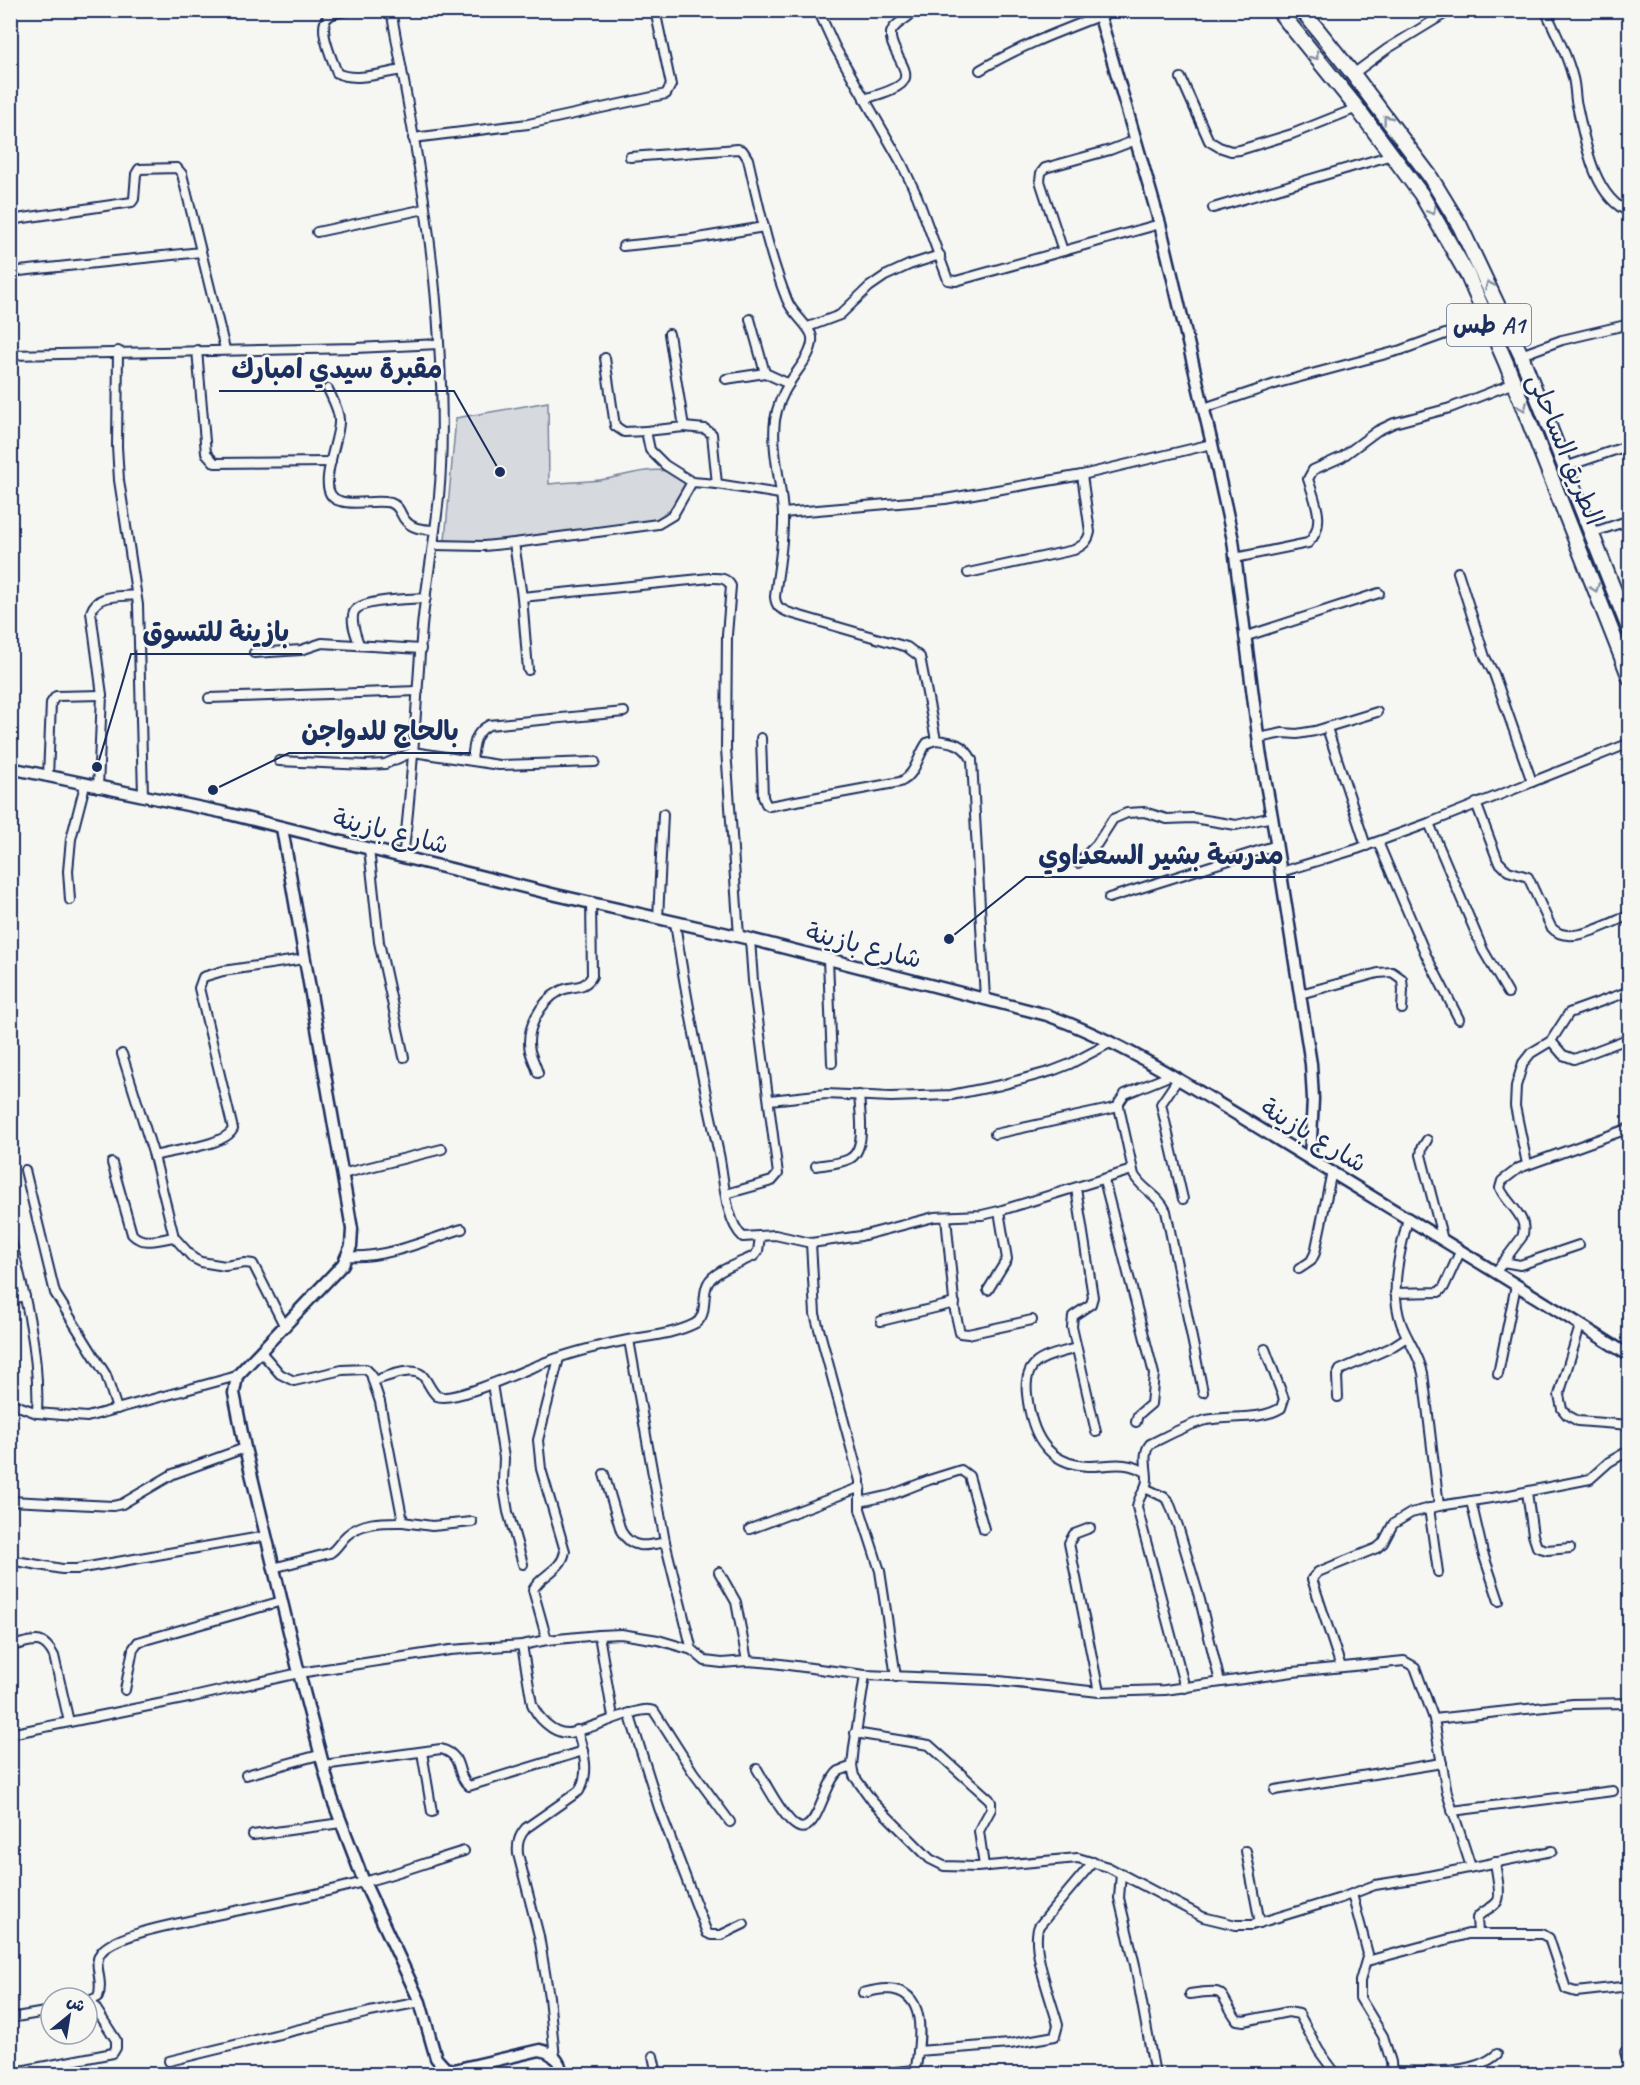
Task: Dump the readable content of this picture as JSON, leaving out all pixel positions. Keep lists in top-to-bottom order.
{
  "streets": {
    "highway": ["طس A1", "الطريق الساحلى"],
    "street": ["شارع بازينة"]
  },
  "places": [
    "مقبرة سيدي امبارك",
    "بازينة للتسوق",
    "بالحاج للدواجن",
    "مدرسة بشير السعداوي"
  ],
  "north": "top right"
}
